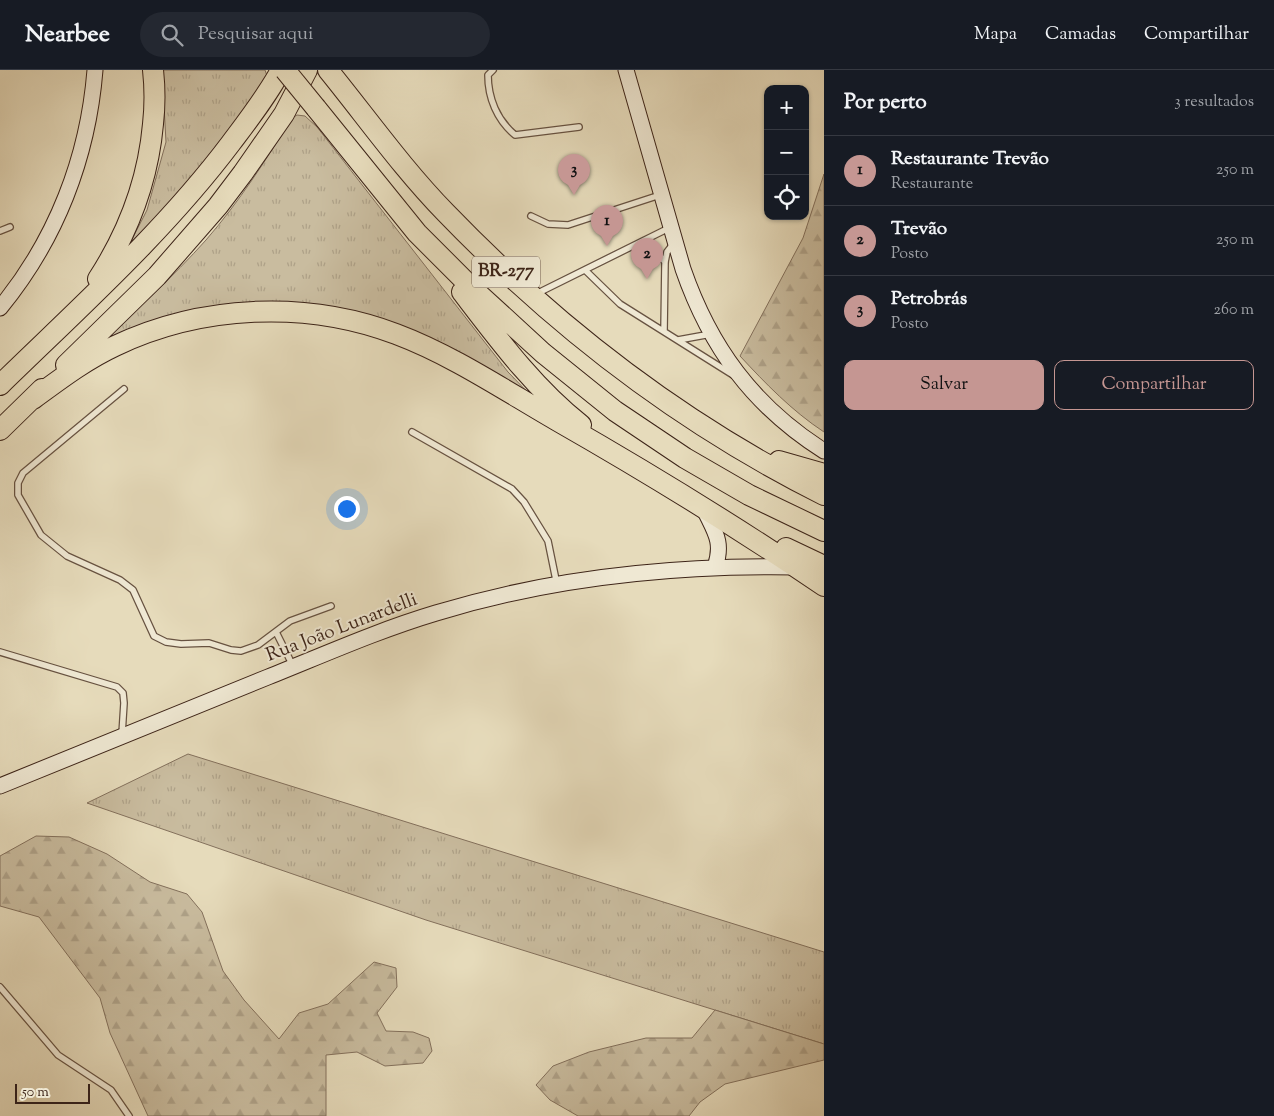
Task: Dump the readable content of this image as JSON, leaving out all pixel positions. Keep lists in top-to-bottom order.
{
  "streets": {
    "highway": ["BR-277"],
    "street": ["Rua João Lunardelli"]
  },
  "scale_bar": "50 m",
  "page": {
    "header": "Nearbee",
    "search": "Pesquisar aqui",
    "nav": ["Mapa", "Camadas", "Compartilhar"],
    "heading": ["Por perto", "3 resultados"],
    "map_buttons": ["+", "−"],
    "list": [
      {
        "mark": "1",
        "name": "Restaurante Trevão",
        "note": "Restaurante",
        "value": "250 m"
      },
      {
        "mark": "2",
        "name": "Trevão",
        "note": "Posto",
        "value": "250 m"
      },
      {
        "mark": "3",
        "name": "Petrobrás",
        "note": "Posto",
        "value": "260 m"
      }
    ],
    "pins": ["3", "1", "2"],
    "buttons": ["Salvar", "Compartilhar"],
    "scale": "50 m"
  }
}
